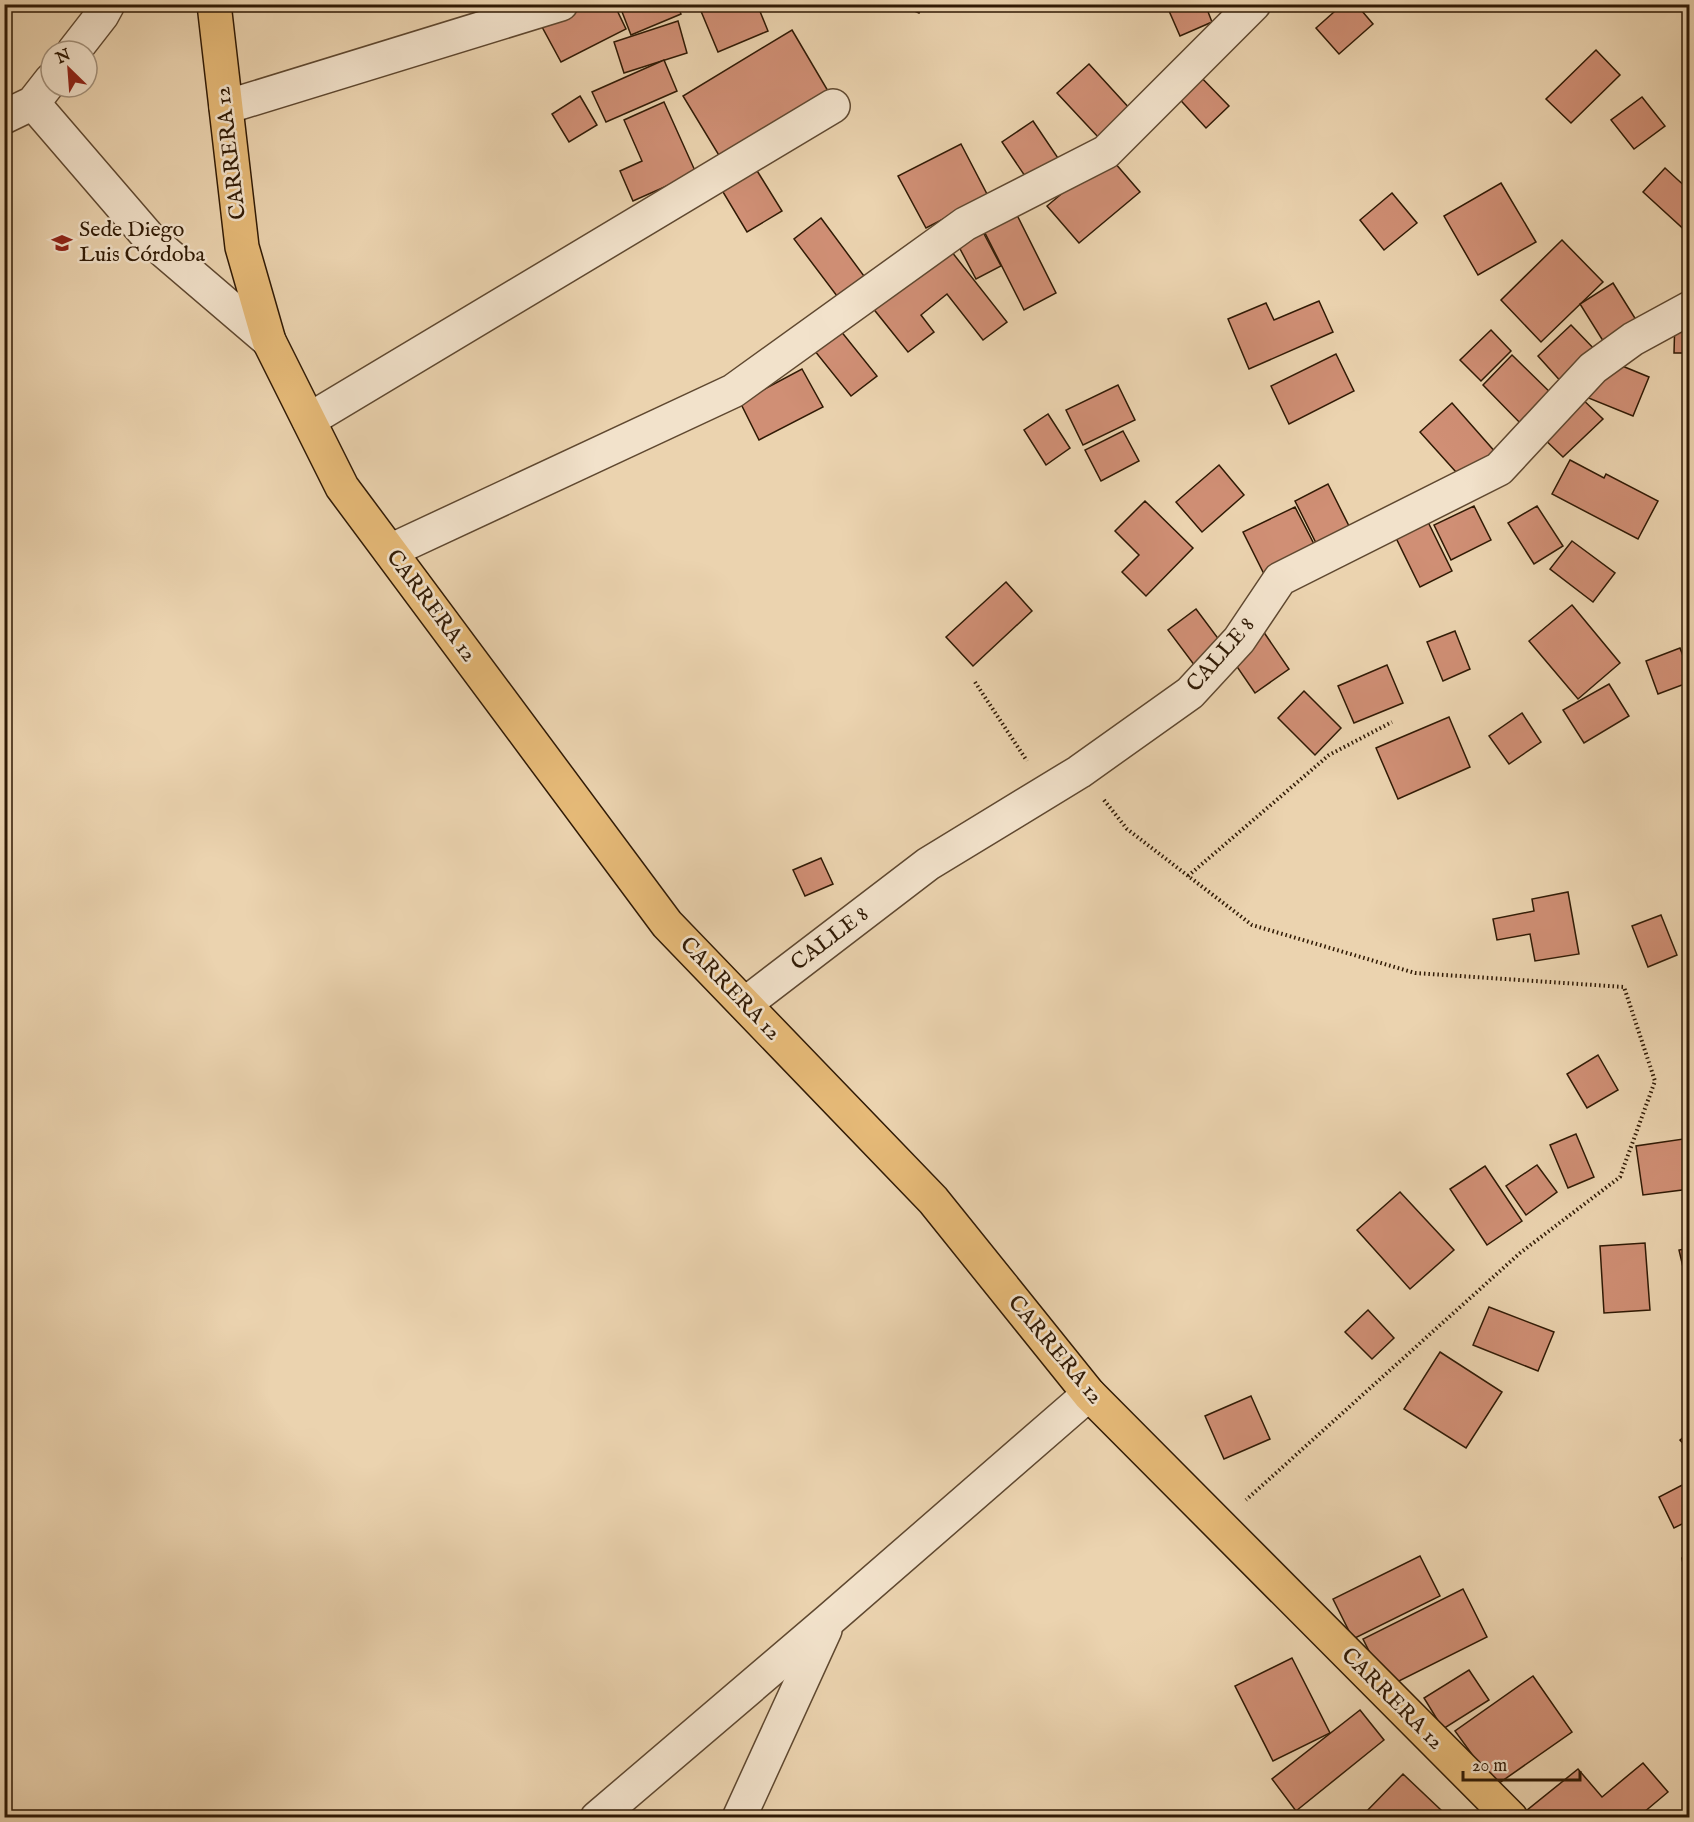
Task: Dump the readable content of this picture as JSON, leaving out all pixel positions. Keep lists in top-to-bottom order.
{
  "streets": {
    "main road": ["CARRERA 12"],
    "street": ["CALLE 8"]
  },
  "crossings": [
    ["CARRERA 12", "CALLE 8"]
  ],
  "places": {
    "school or university": ["Sede Diego Luis Córdoba"]
  },
  "scale_bar": "20 m",
  "north": "top left"
}
